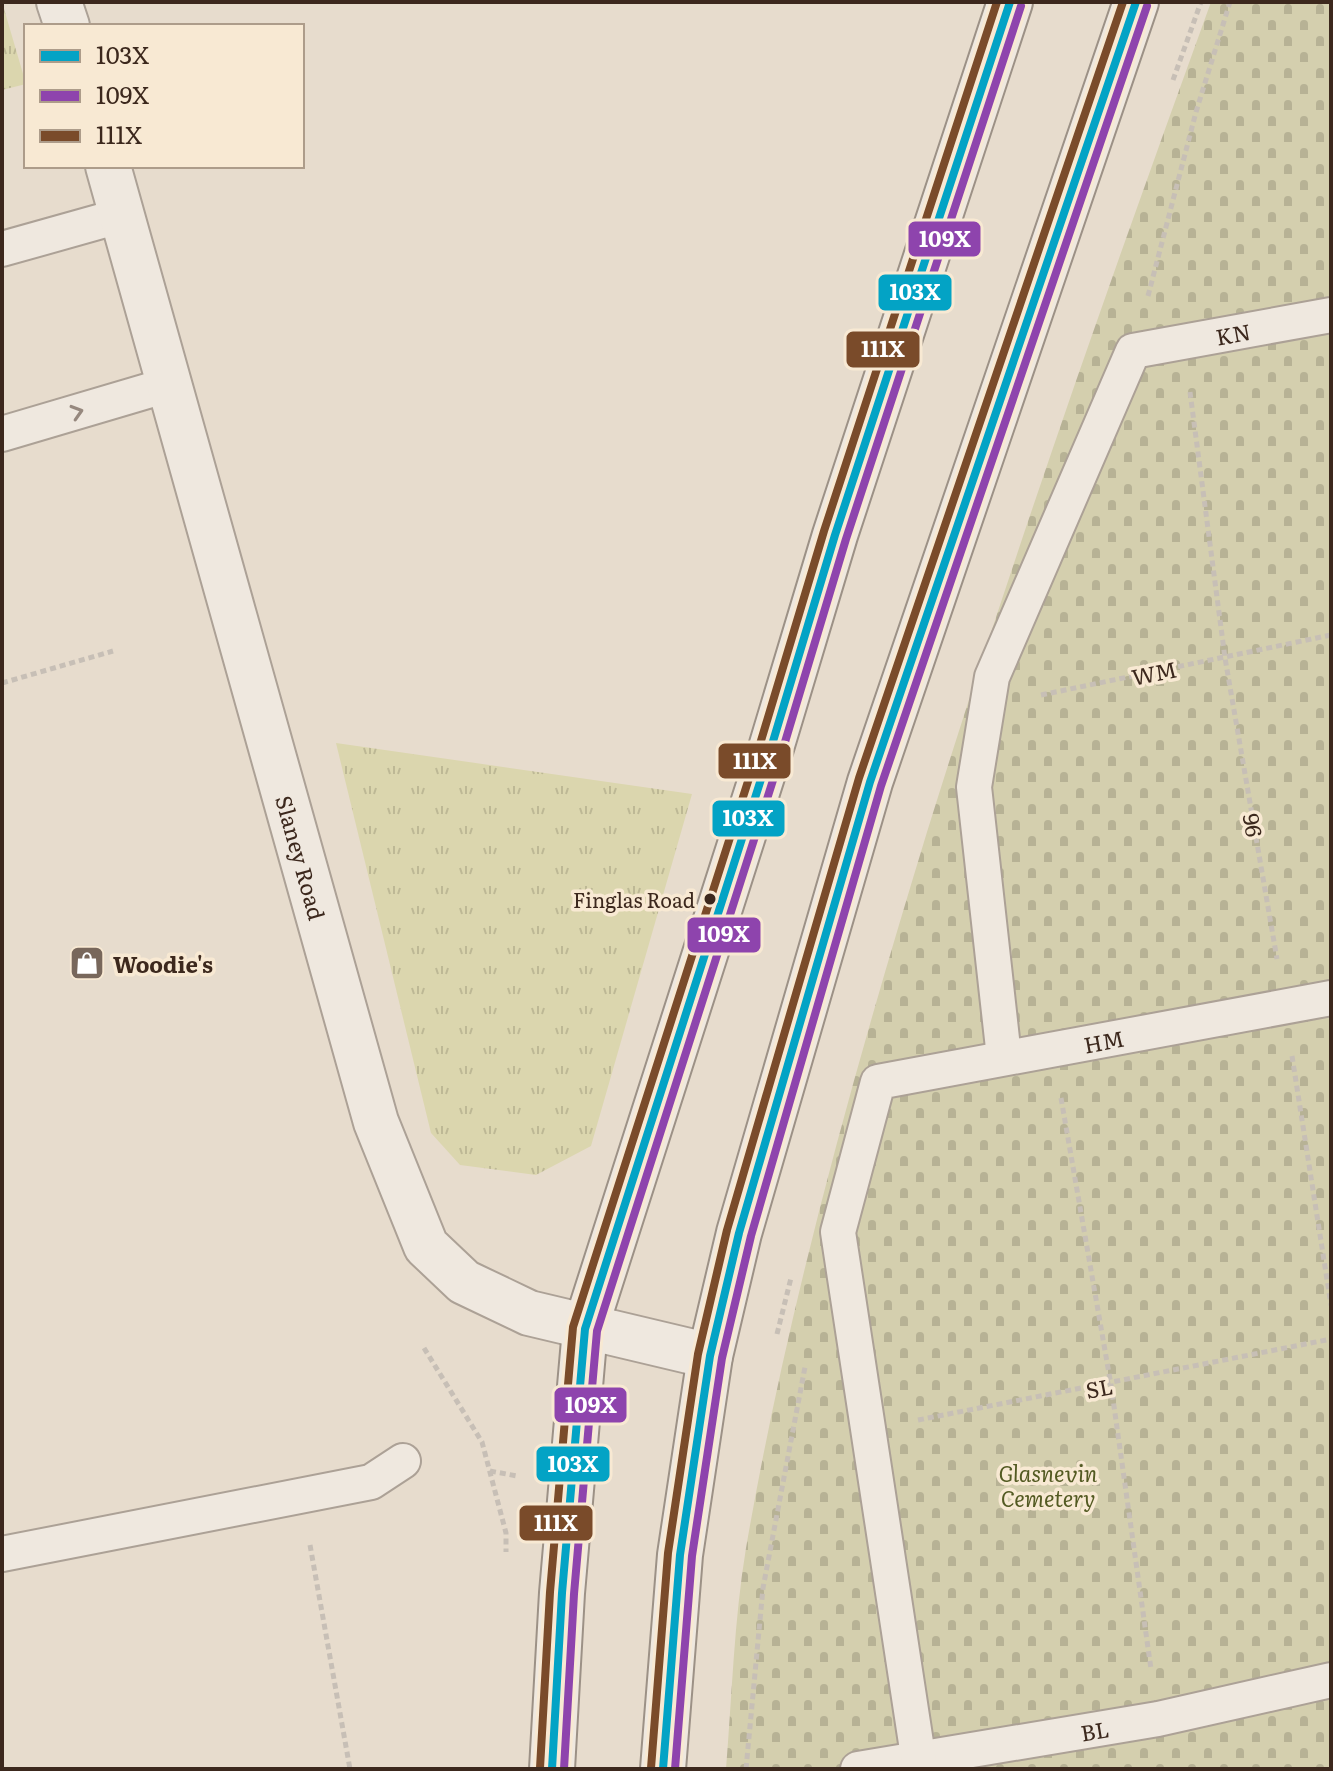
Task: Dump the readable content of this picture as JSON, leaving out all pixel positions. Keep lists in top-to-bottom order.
{
  "streets": {
    "main road": ["Slaney Road"],
    "lane": ["KN", "HM", "BL"],
    "path": ["WM", "96", "SL"]
  },
  "crossings": [
    ["KN", "96"],
    ["WM", "96"],
    ["96", "HM"],
    ["HM", "SL"]
  ],
  "parks": ["Glasnevin Cemetery"],
  "places": {
    "other": ["Finglas Road"],
    "shop": ["Woodie's"]
  },
  "lines": ["transit line 103X", "transit line 111X", "transit line 109X"],
  "legend": ["103X", "109X", "111X"]
}
